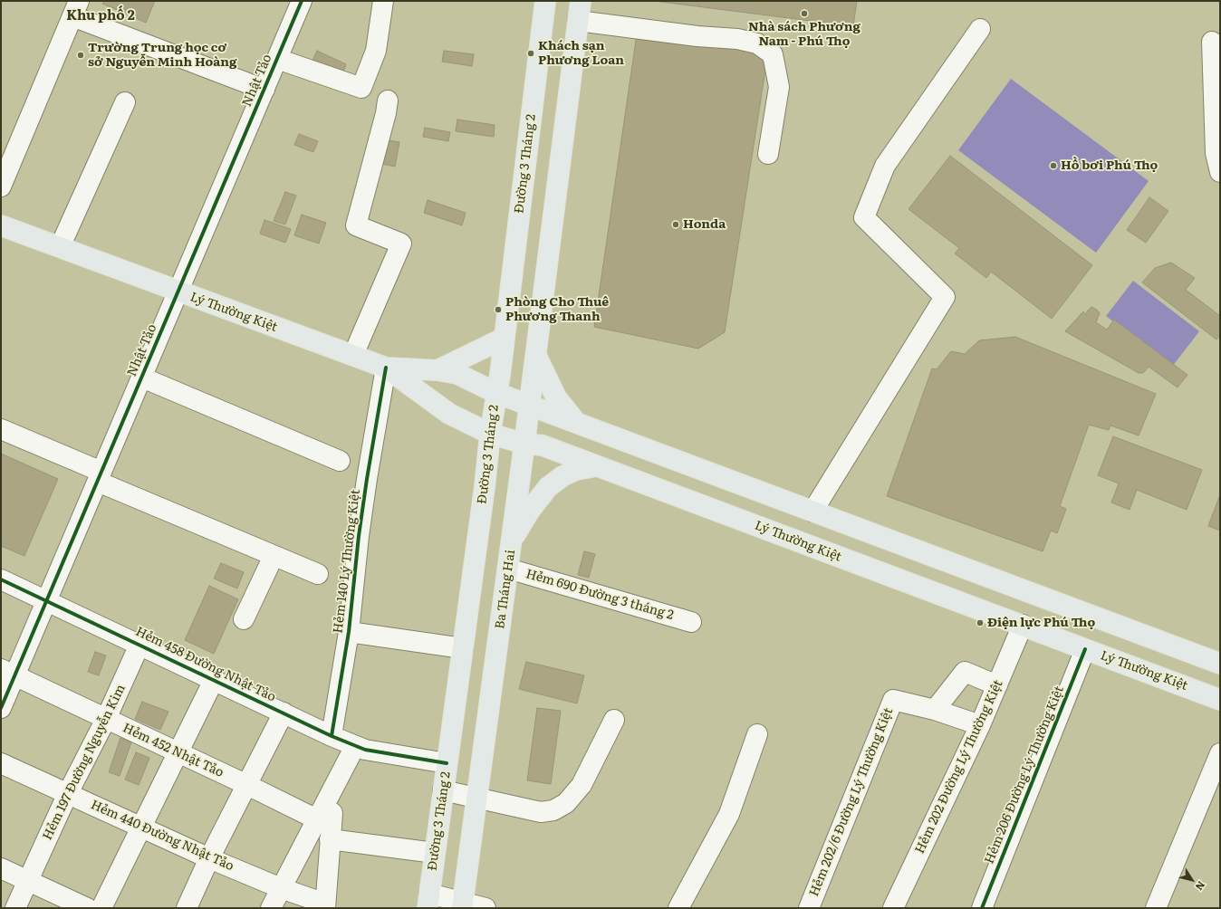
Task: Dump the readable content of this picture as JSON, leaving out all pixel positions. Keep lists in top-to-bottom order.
{
  "streets": {
    "main road": ["Đường 3 Tháng 2", "Lý Thường Kiệt", "Ba Tháng Hai"],
    "street": [
      "Nhật Tảo",
      "Hẻm 140 Lý Thường Kiệt",
      "Hẻm 690 Đường 3 tháng 2",
      "Hẻm 458 Đường Nhật Tảo",
      "Hẻm 452 Nhật Tảo",
      "Hẻm 197 Đường Nguyễn Kim",
      "Hẻm 202 Đường Lý Thường Kiệt",
      "Hẻm 206 Đường Lý Thường Kiệt",
      "Hẻm 202/6 Đường Lý Thường Kiệt",
      "Hẻm 440 Đường Nhật Tảo"
    ]
  },
  "crossings": [
    ["Nhật Tảo", "Lý Thường Kiệt"],
    ["Nhật Tảo", "Hẻm 458 Đường Nhật Tảo"],
    ["Nhật Tảo", "Hẻm 452 Nhật Tảo"],
    ["Đường 3 Tháng 2", "Lý Thường Kiệt"],
    ["Đường 3 Tháng 2", "Hẻm 458 Đường Nhật Tảo"],
    ["Đường 3 Tháng 2", "Hẻm 452 Nhật Tảo"],
    ["Lý Thường Kiệt", "Hẻm 140 Lý Thường Kiệt"],
    ["Lý Thường Kiệt", "Hẻm 202 Đường Lý Thường Kiệt"],
    ["Lý Thường Kiệt", "Hẻm 206 Đường Lý Thường Kiệt"],
    ["Hẻm 140 Lý Thường Kiệt", "Hẻm 458 Đường Nhật Tảo"],
    ["Ba Tháng Hai", "Hẻm 690 Đường 3 tháng 2"],
    ["Hẻm 458 Đường Nhật Tảo", "Hẻm 197 Đường Nguyễn Kim"],
    ["Hẻm 452 Nhật Tảo", "Hẻm 197 Đường Nguyễn Kim"],
    ["Hẻm 197 Đường Nguyễn Kim", "Hẻm 440 Đường Nhật Tảo"],
    ["Hẻm 202 Đường Lý Thường Kiệt", "Hẻm 202/6 Đường Lý Thường Kiệt"]
  ],
  "districts": ["Khu phố 2"],
  "places": [
    "Nhà sách Phương Nam - Phú Thọ",
    "Khách sạn Phương Loan",
    "Trường Trung học cơ sở Nguyễn Minh Hoàng",
    "Hồ bơi Phú Thọ",
    "Honda",
    "Phòng Cho Thuê Phương Thanh",
    "Điện lực Phú Thọ"
  ],
  "north": "bottom right"
}
